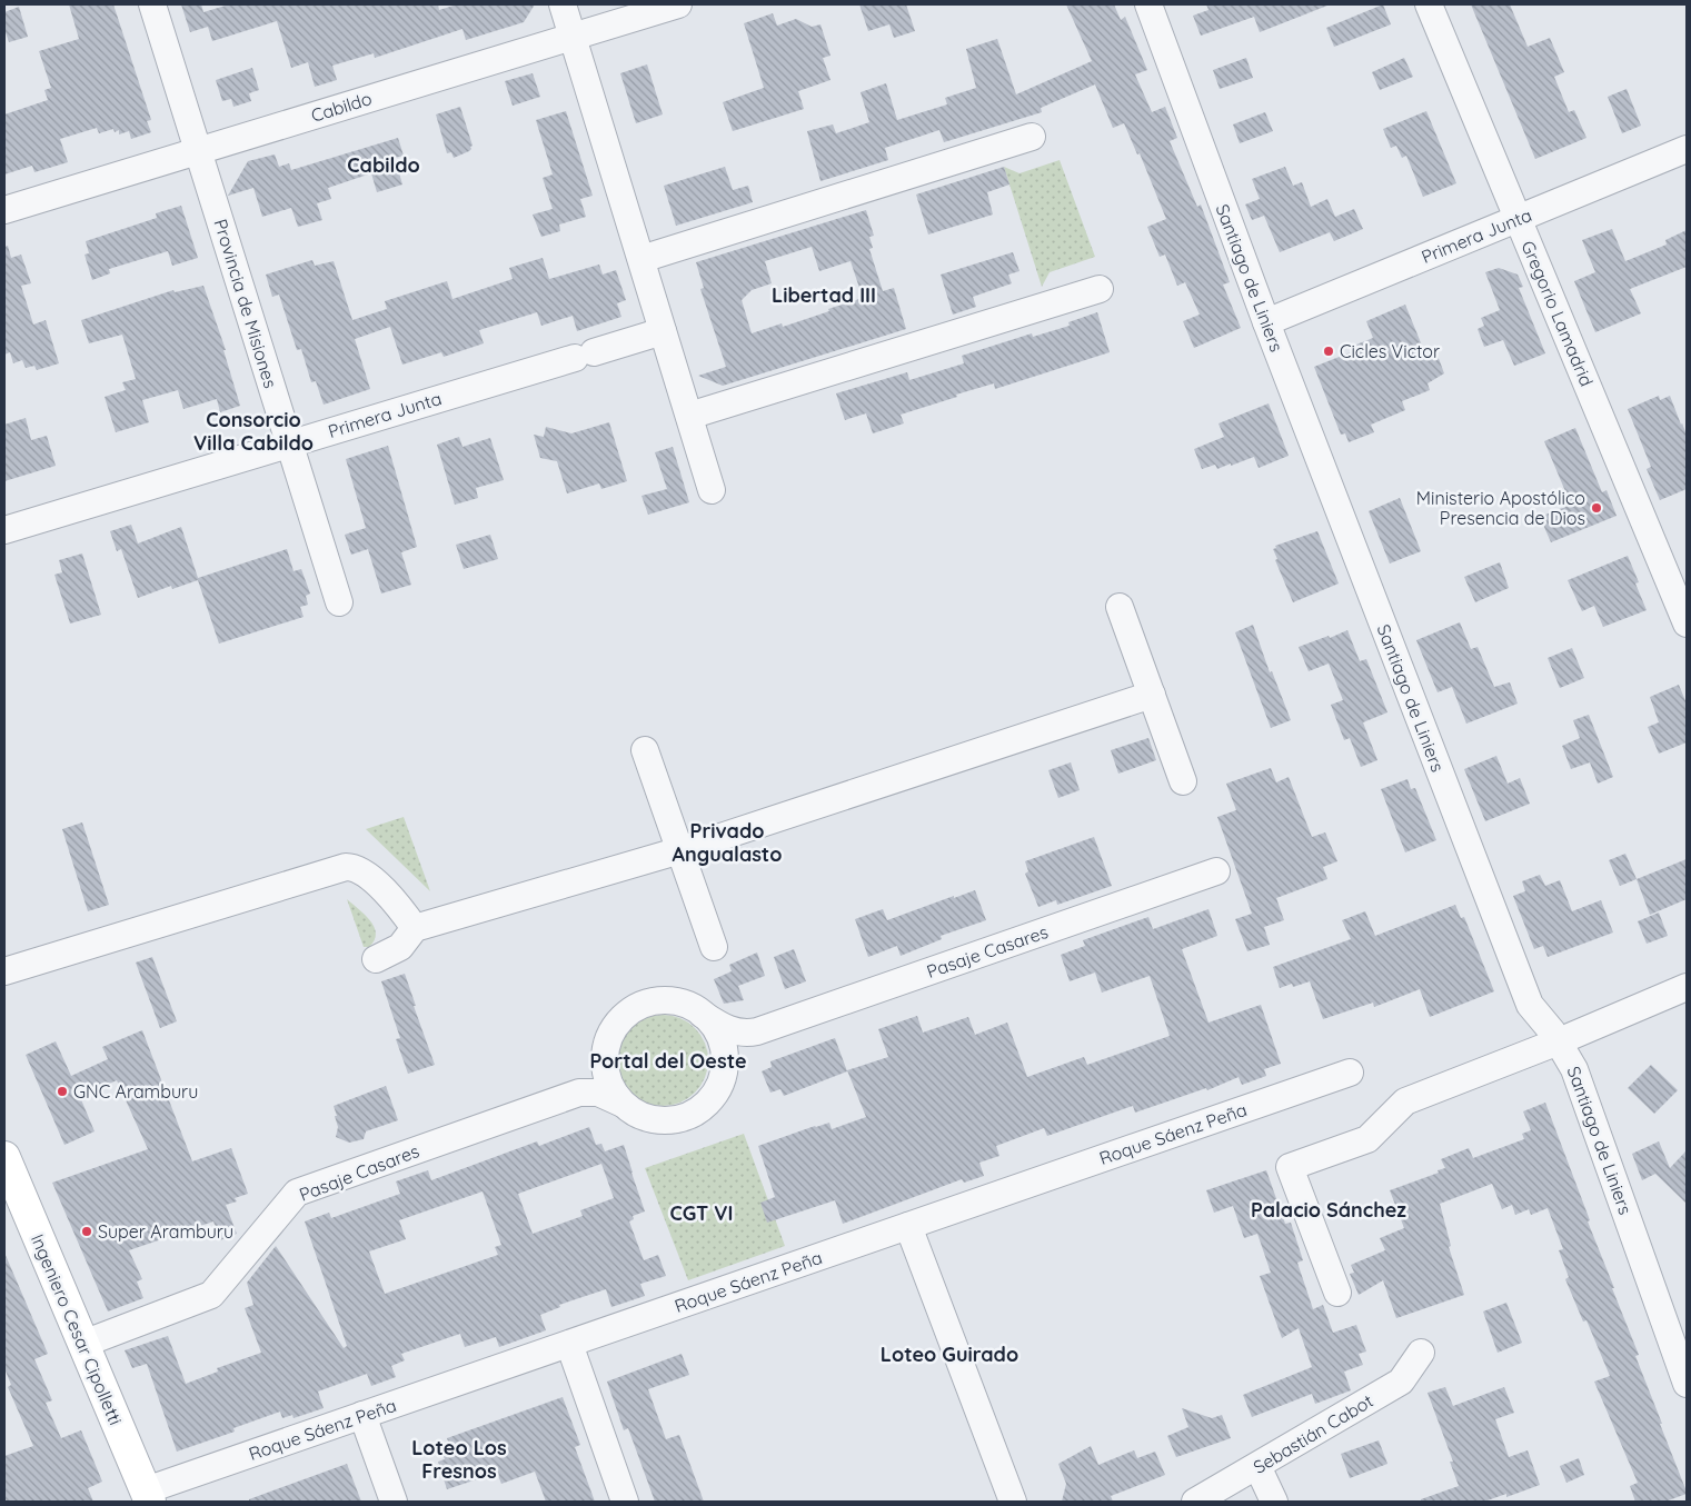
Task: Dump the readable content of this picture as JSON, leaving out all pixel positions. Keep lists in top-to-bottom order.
{
  "streets": {
    "main road": ["Ingeniero Cesar Cipolletti"],
    "street": [
      "Cabildo",
      "Primera Junta",
      "Santiago de Liniers",
      "Provincia de Misiones",
      "Gregorio Lamadrid",
      "Pasaje Casares",
      "Roque Sáenz Peña",
      "Sebastián Cabot"
    ]
  },
  "crossings": [
    ["Cabildo", "Provincia de Misiones"],
    ["Primera Junta", "Santiago de Liniers"],
    ["Primera Junta", "Provincia de Misiones"],
    ["Primera Junta", "Gregorio Lamadrid"],
    ["Pasaje Casares", "Ingeniero Cesar Cipolletti"],
    ["Roque Sáenz Peña", "Ingeniero Cesar Cipolletti"]
  ],
  "districts": [
    "Cabildo",
    "Libertad III",
    "Consorcio Villa Cabildo",
    "Privado Angualasto",
    "Portal del Oeste",
    "Palacio Sánchez",
    "CGT VI",
    "Loteo Guirado",
    "Loteo Los Fresnos"
  ],
  "places": [
    "Cicles Victor",
    "Ministerio Apostólico Presencia de Dios",
    "GNC Aramburu",
    "Super Aramburu"
  ]
}
